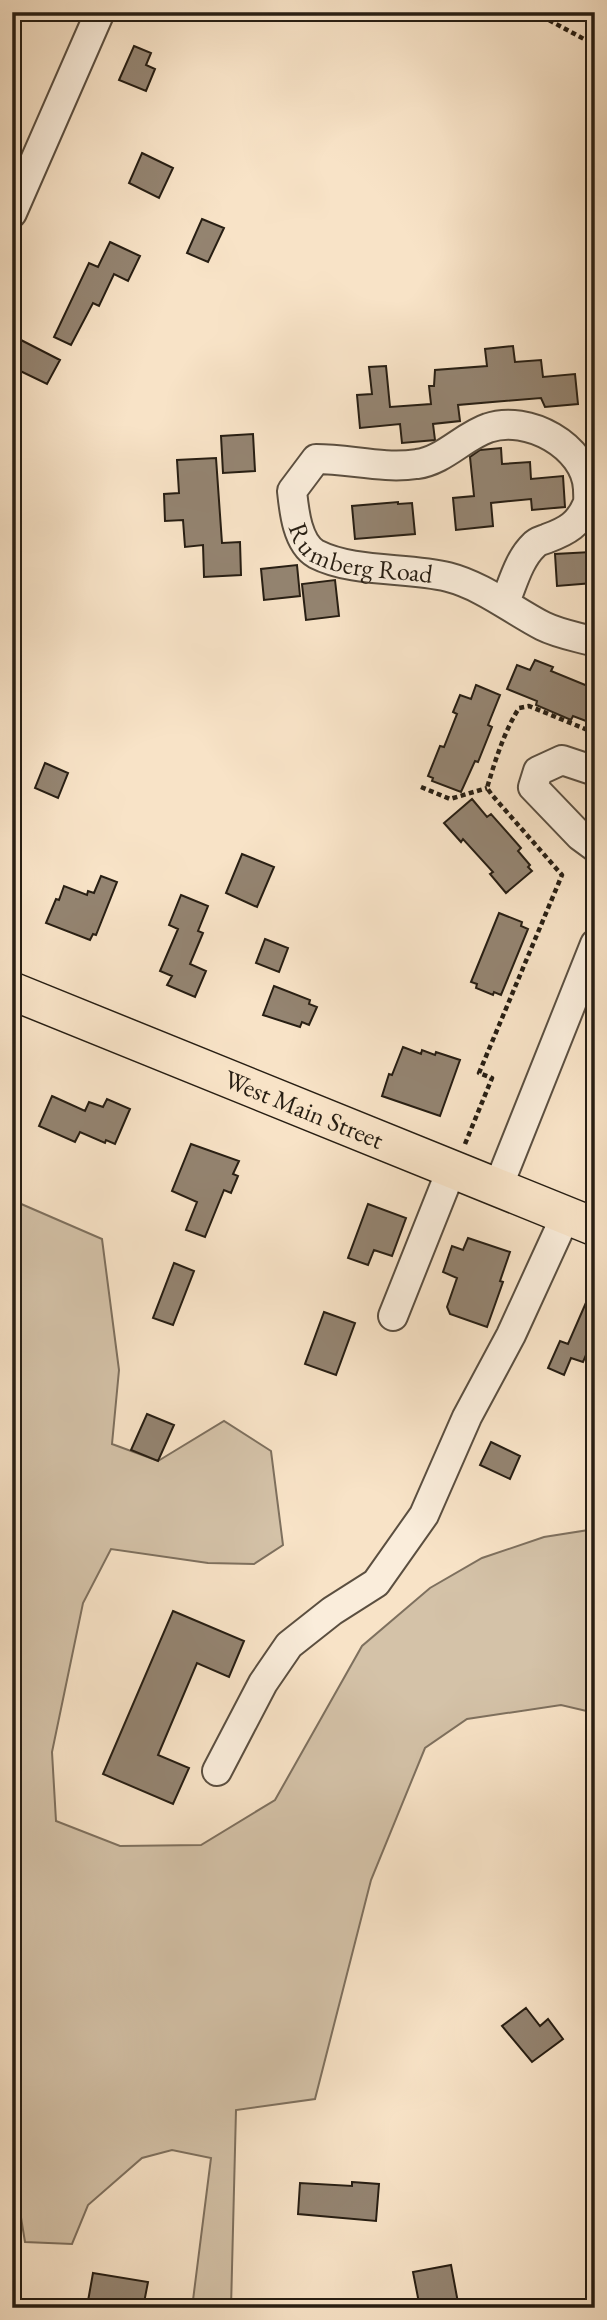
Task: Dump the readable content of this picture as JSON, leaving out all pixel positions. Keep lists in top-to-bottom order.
{
  "streets": {
    "main road": ["West Main Street"],
    "street": ["Rumberg Road"]
  }
}
